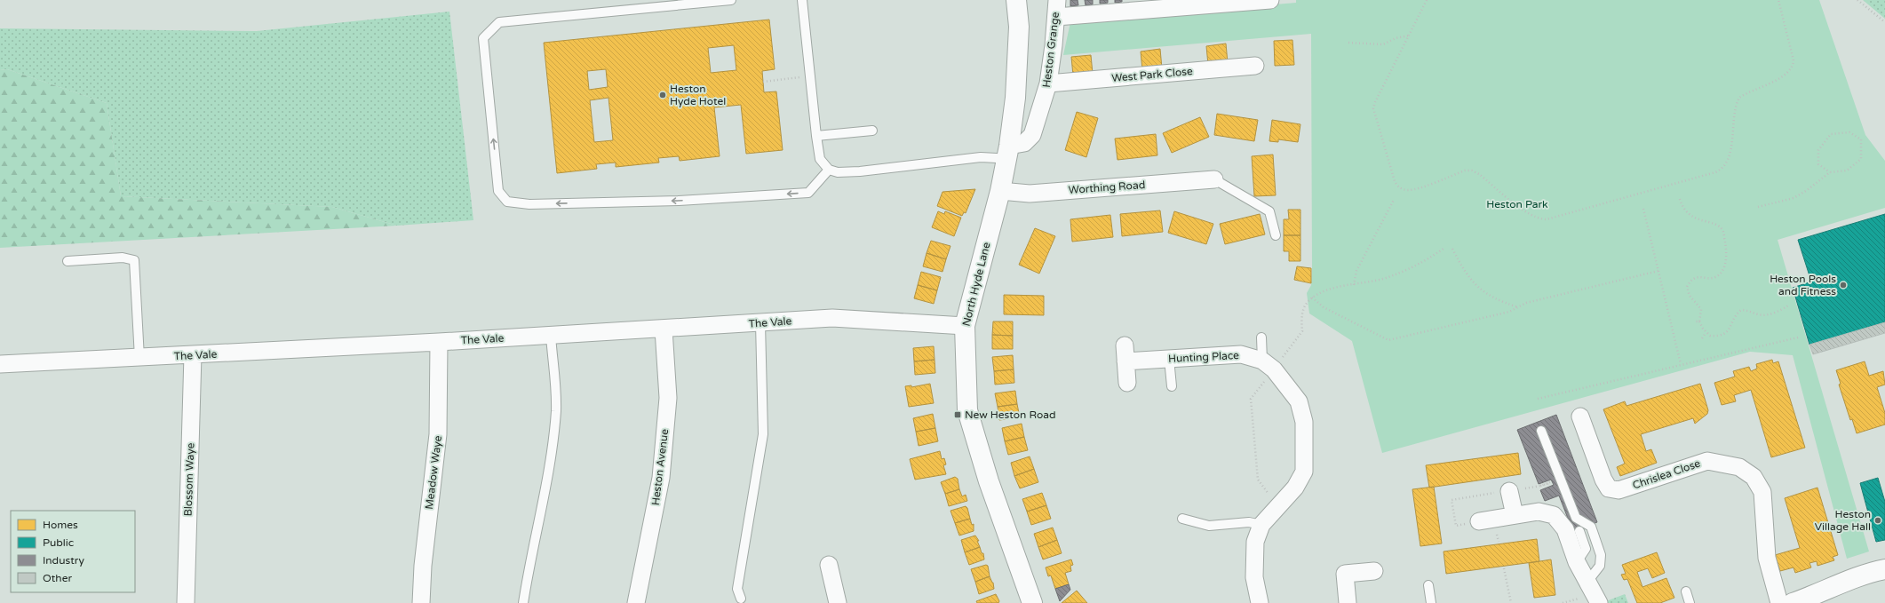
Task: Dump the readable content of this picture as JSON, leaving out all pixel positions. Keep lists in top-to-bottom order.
{
  "streets": {
    "street": [
      "Heston Grange",
      "West Park Close",
      "Worthing Road",
      "North Hyde Lane",
      "The Vale",
      "Hunting Place",
      "Heston Avenue",
      "Meadow Waye",
      "Chrislea Close",
      "Blossom Waye"
    ]
  },
  "crossings": [
    ["Heston Grange", "West Park Close"],
    ["Heston Grange", "North Hyde Lane"],
    ["Worthing Road", "North Hyde Lane"],
    ["North Hyde Lane", "The Vale"],
    ["The Vale", "Heston Avenue"],
    ["The Vale", "Meadow Waye"],
    ["The Vale", "Blossom Waye"]
  ],
  "parks": ["Heston Park"],
  "places": {
    "other": ["Heston Hyde Hotel", "Heston Pools and Fitness", "Heston Village Hall"],
    "transit": ["New Heston Road"]
  },
  "legend": [
    "Homes",
    "Public",
    "Industry",
    "Other"
  ]
}
